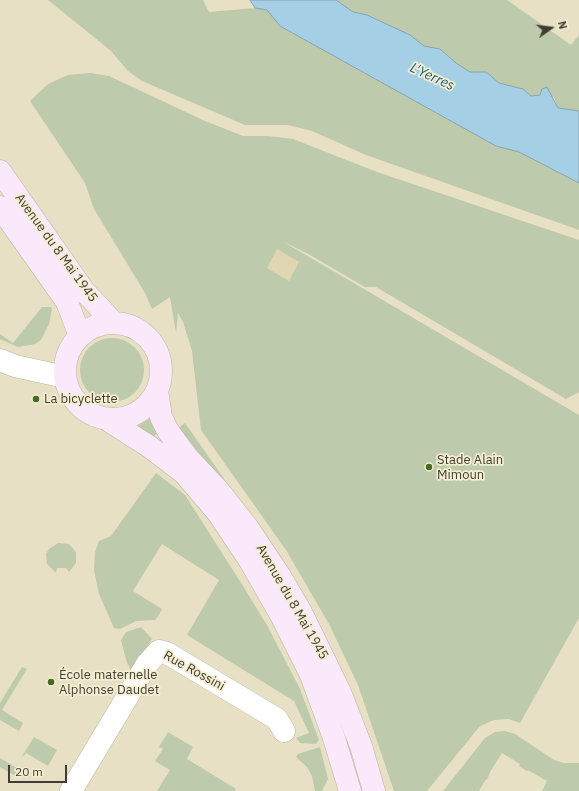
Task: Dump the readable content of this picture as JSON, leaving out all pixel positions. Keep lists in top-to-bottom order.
{
  "streets": {
    "main road": ["Avenue du 8 Mai 1945"],
    "street": ["Rue Rossini"]
  },
  "water": ["L'Yerres"],
  "places": ["La bicyclette", "Stade Alain Mimoun", "École maternelle Alphonse Daudet"],
  "scale_bar": "20 m",
  "north": "right"
}
